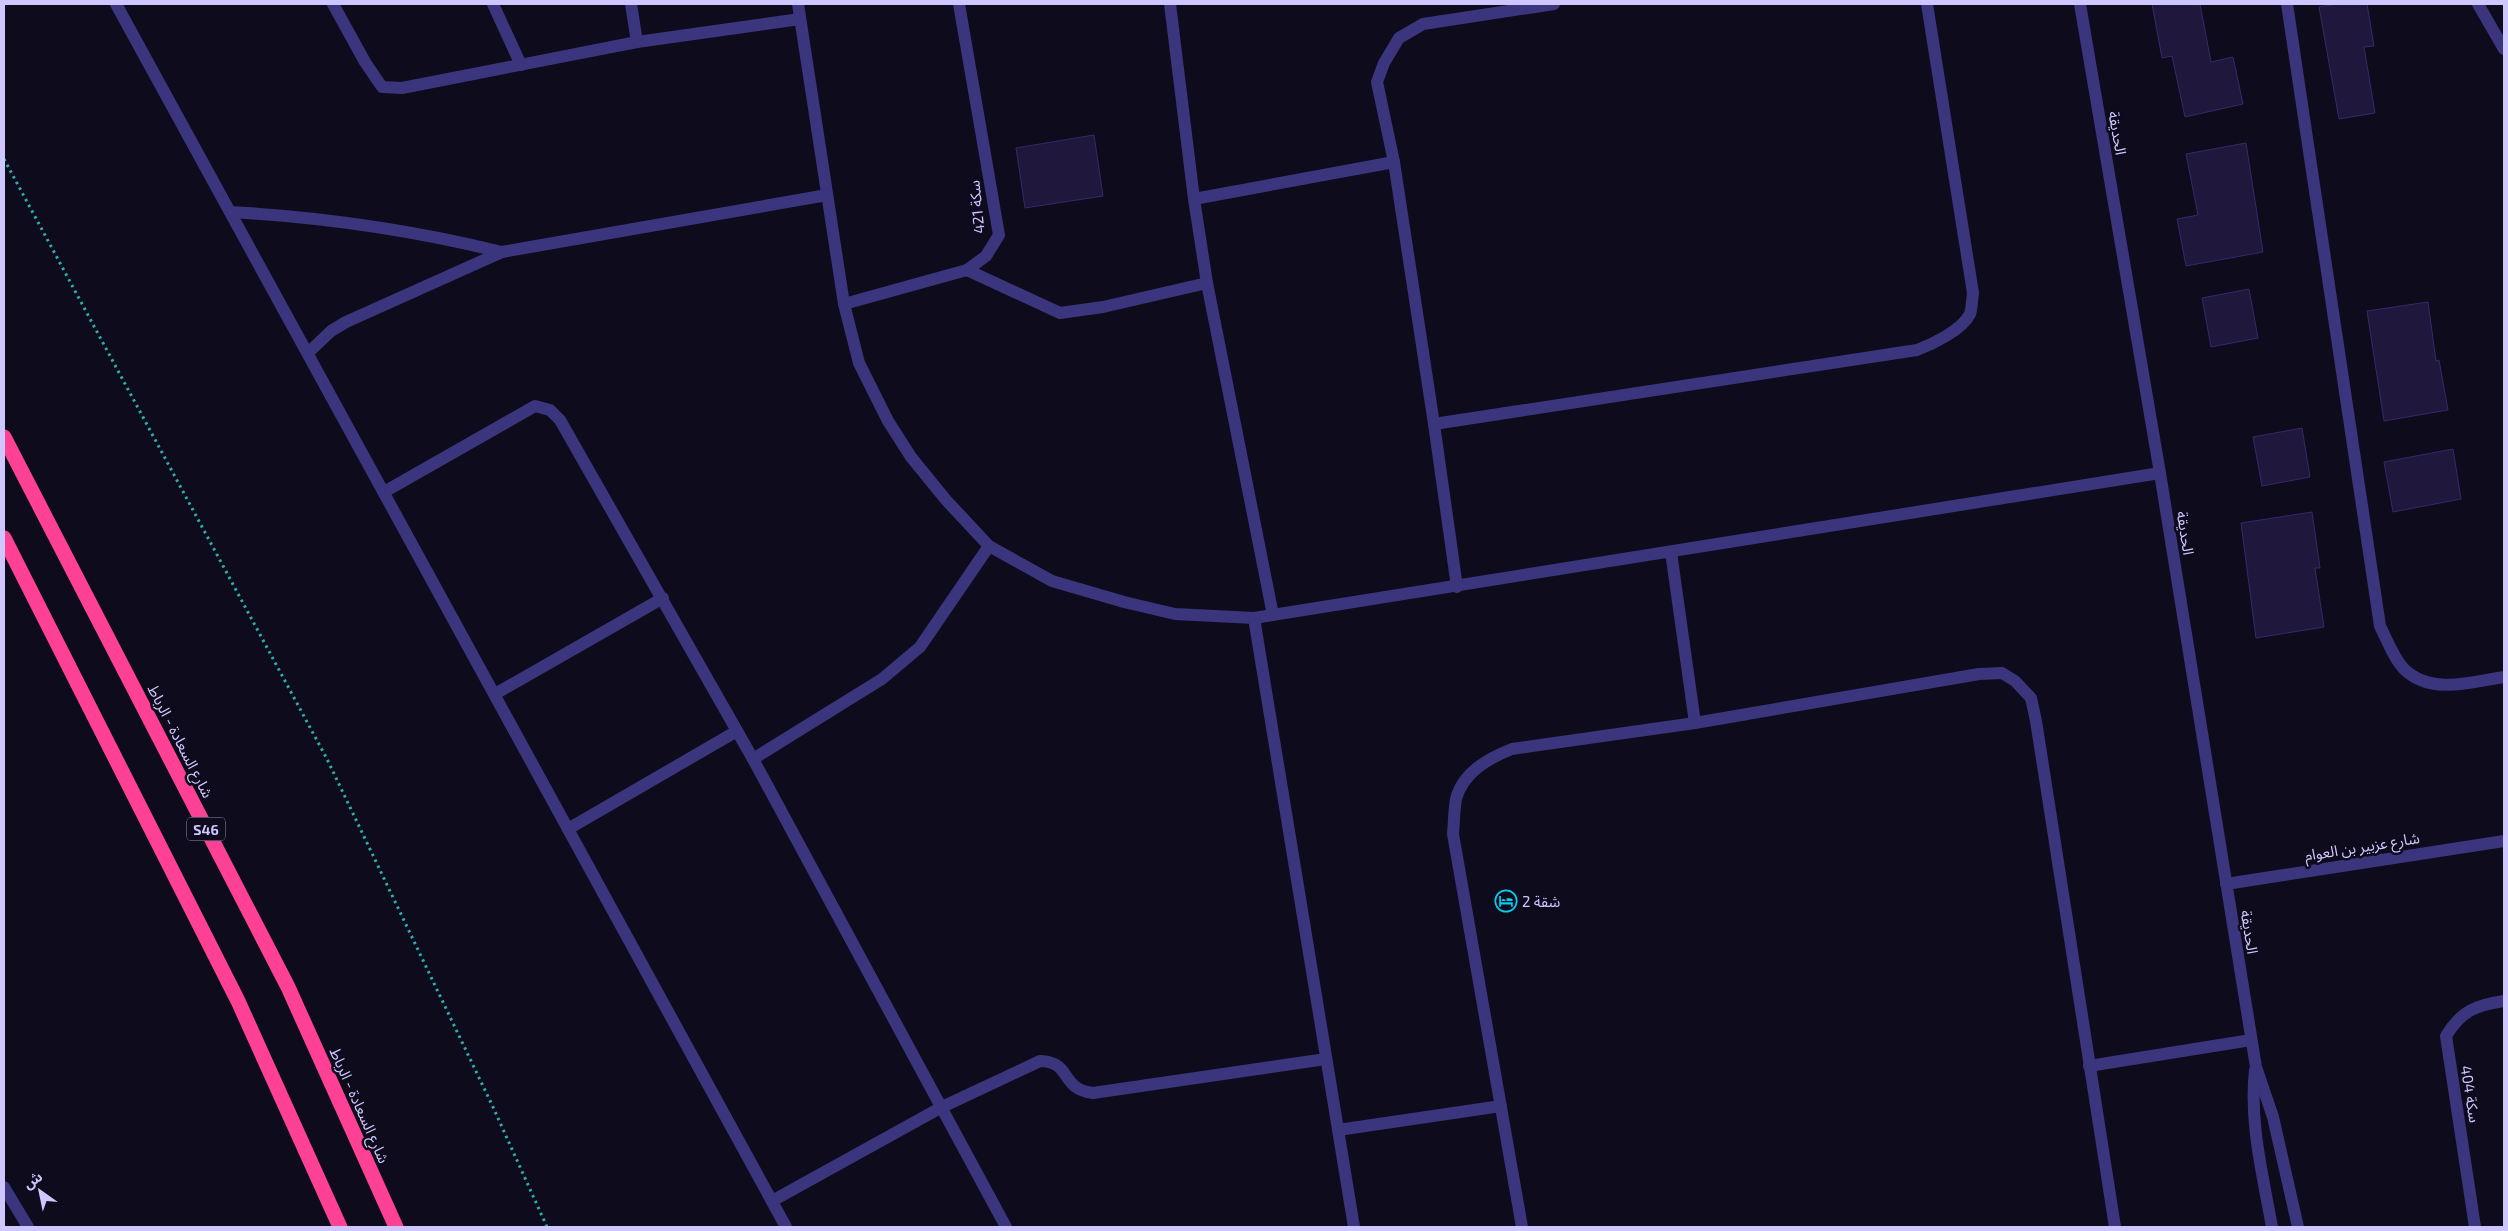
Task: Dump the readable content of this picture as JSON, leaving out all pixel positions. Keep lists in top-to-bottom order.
{
  "streets": {
    "highway": ["شارع السعادة - الرباط", "S46"],
    "street": [
      "الحديقة",
      "سكة 421",
      "شارع عزبير بن العوام",
      "سكة 404"
    ]
  },
  "crossings": [
    ["الحديقة", "شارع عزبير بن العوام"]
  ],
  "places": {
    "hotel": ["شقة 2"]
  },
  "north": "top left"
}
